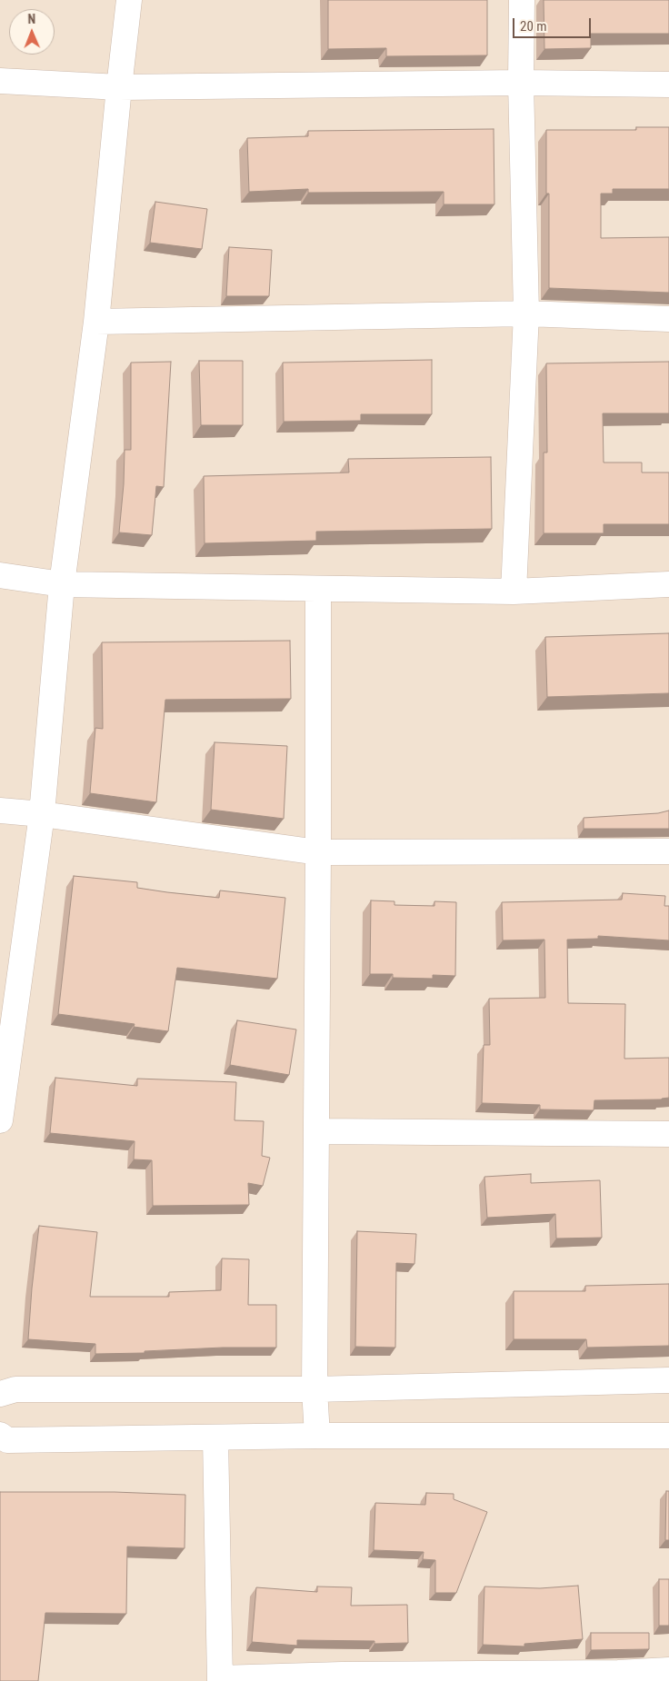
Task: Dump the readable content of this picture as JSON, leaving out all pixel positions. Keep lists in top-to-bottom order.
{
  "scale_bar": "20 m",
  "north": "top"
}
